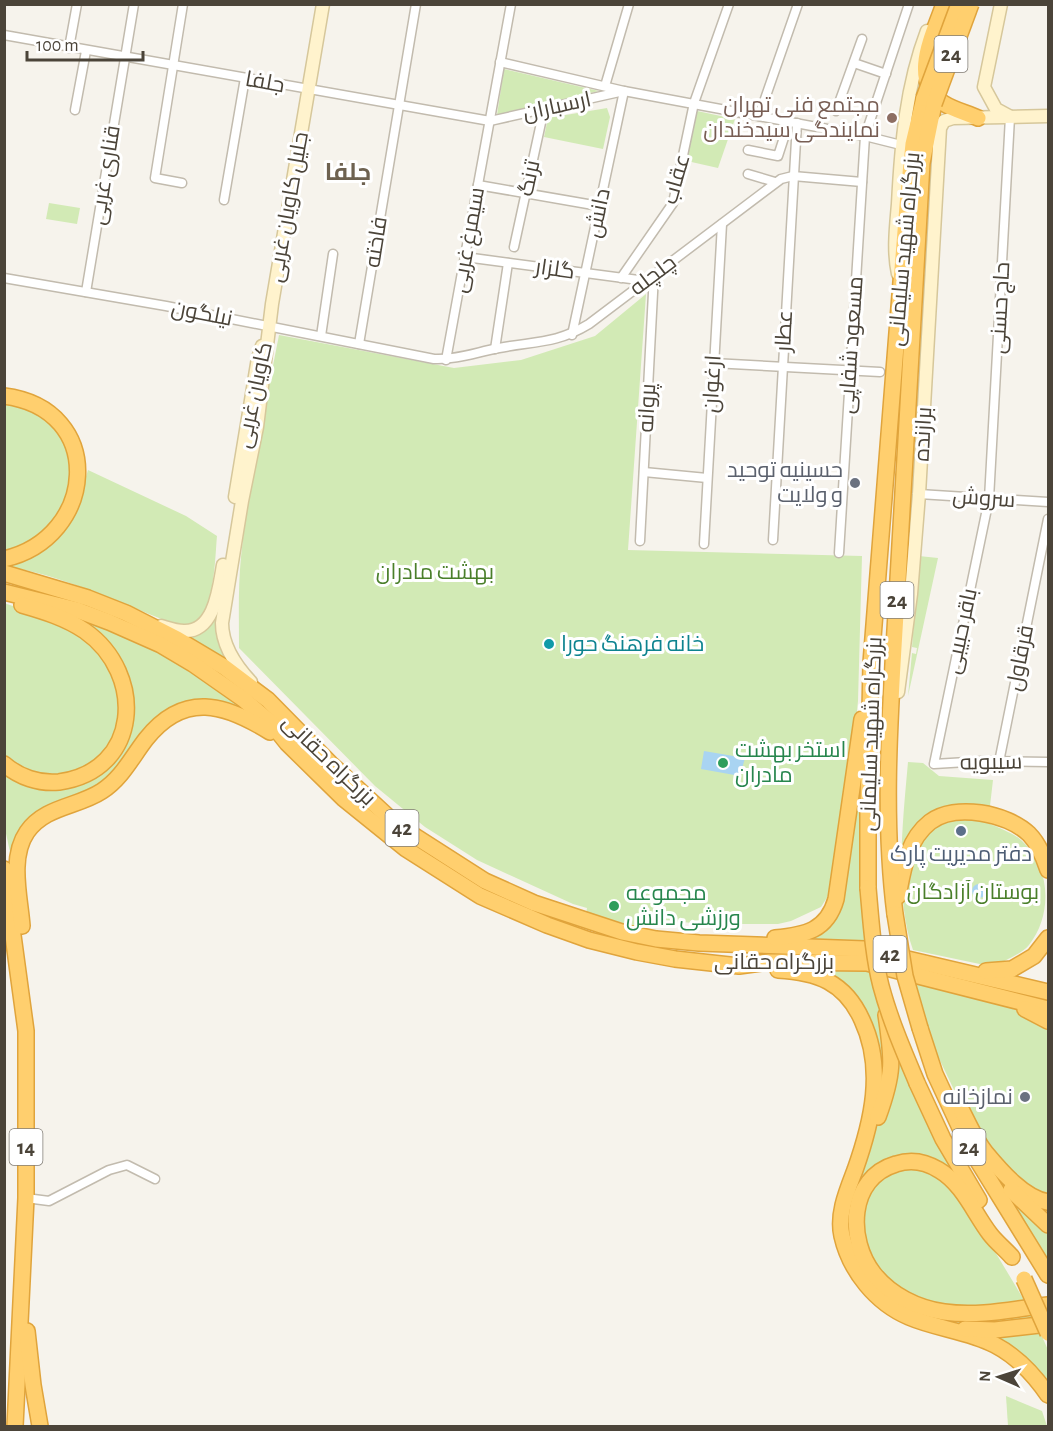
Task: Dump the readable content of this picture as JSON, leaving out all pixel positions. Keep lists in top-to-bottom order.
{
  "streets": {
    "highway": [
      "24",
      "بزرگراه شهید سلیمانی",
      "بزرگراه حقانی",
      "42",
      "14"
    ],
    "main road": ["جلیل کاویان غربی", "کاویان غربی", "برازنده"],
    "street": [
      "جلفا",
      "ارسباران",
      "قناری غربی",
      "ترنگ",
      "عقاب",
      "دانش",
      "سیمرغ غربی",
      "فاخته",
      "گلزار",
      "چلچله",
      "حاج حسنی",
      "نیلگون",
      "عطار",
      "مسعود شفاپی",
      "ارغوان",
      "پروانه",
      "سروش",
      "باقر حبیبی",
      "قرقاول",
      "سیبویه"
    ]
  },
  "crossings": [
    ["24", "بزرگراه شهید سلیمانی"],
    ["جلفا", "ارسباران"],
    ["جلفا", "قناری غربی"],
    ["جلفا", "جلیل کاویان غربی"],
    ["جلفا", "سیمرغ غربی"],
    ["جلفا", "فاخته"],
    ["ارسباران", "ترنگ"],
    ["ارسباران", "عقاب"],
    ["ارسباران", "دانش"],
    ["ارسباران", "سیمرغ غربی"],
    ["ارسباران", "عطار"],
    ["ارسباران", "مسعود شفاپی"],
    ["قناری غربی", "نیلگون"],
    ["عقاب", "گلزار"],
    ["جلیل کاویان غربی", "نیلگون"],
    ["جلیل کاویان غربی", "کاویان غربی"],
    ["دانش", "گلزار"],
    ["دانش", "چلچله"],
    ["سیمرغ غربی", "گلزار"],
    ["سیمرغ غربی", "چلچله"],
    ["فاخته", "نیلگون"],
    ["بزرگراه شهید سلیمانی", "برازنده"],
    ["گلزار", "چلچله"],
    ["چلچله", "نیلگون"],
    ["چلچله", "عطار"],
    ["چلچله", "مسعود شفاپی"],
    ["چلچله", "ارغوان"],
    ["چلچله", "پروانه"],
    ["حاج حسنی", "سروش"],
    ["حاج حسنی", "باقر حبیبی"],
    ["نیلگون", "کاویان غربی"],
    ["برازنده", "سروش"],
    ["سروش", "باقر حبیبی"],
    ["باقر حبیبی", "سیبویه"],
    ["قرقاول", "سیبویه"]
  ],
  "districts": ["جلفا"],
  "parks": ["بهشت مادران", "بوستان آزادگان"],
  "places": [
    "مجتمع فنی تهران نمایندگی سیدخندان",
    "حسینیه توحید و ولایت",
    "خانه فرهنگ حورا",
    "استخر بهشت مادران",
    "دفتر مدیریت پارک",
    "مجموعه ورزشی دانش",
    "نمازخانه"
  ],
  "scale_bar": "100 m",
  "north": "left"
}
